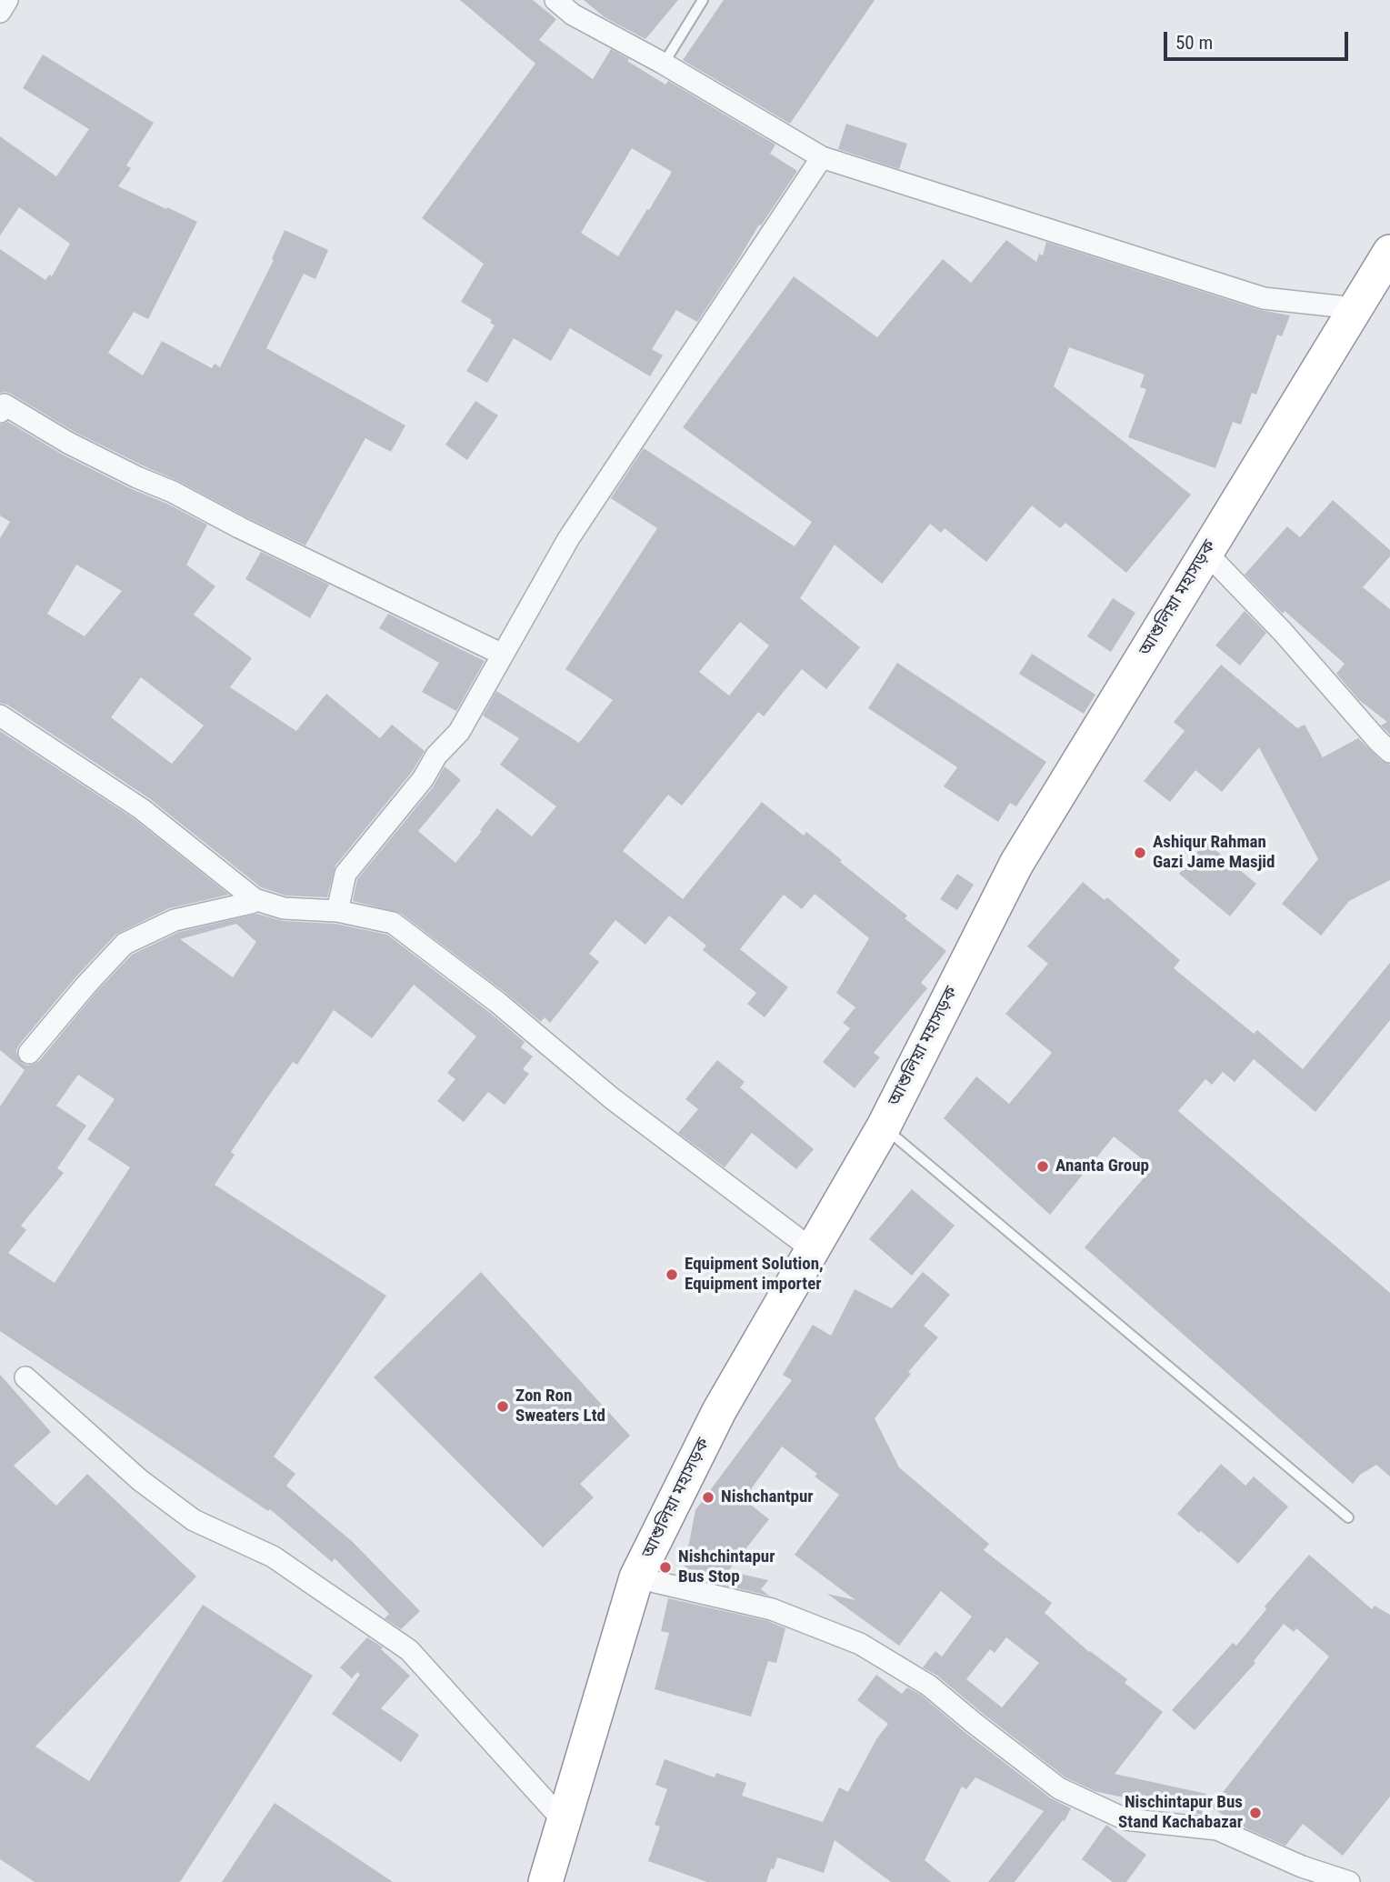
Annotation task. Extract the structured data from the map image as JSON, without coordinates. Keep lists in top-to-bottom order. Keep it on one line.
{"streets":{"highway":["আশুলিয়া মহাসড়ক"]},"places":["Ashiqur Rahman Gazi Jame Masjid","Ananta Group","Equipment Solution, Equipment importer","Zon Ron Sweaters Ltd","Nishchantpur","Nishchintapur Bus Stop","Nischintapur Bus Stand Kachabazar"],"scale_bar":"50 m"}
